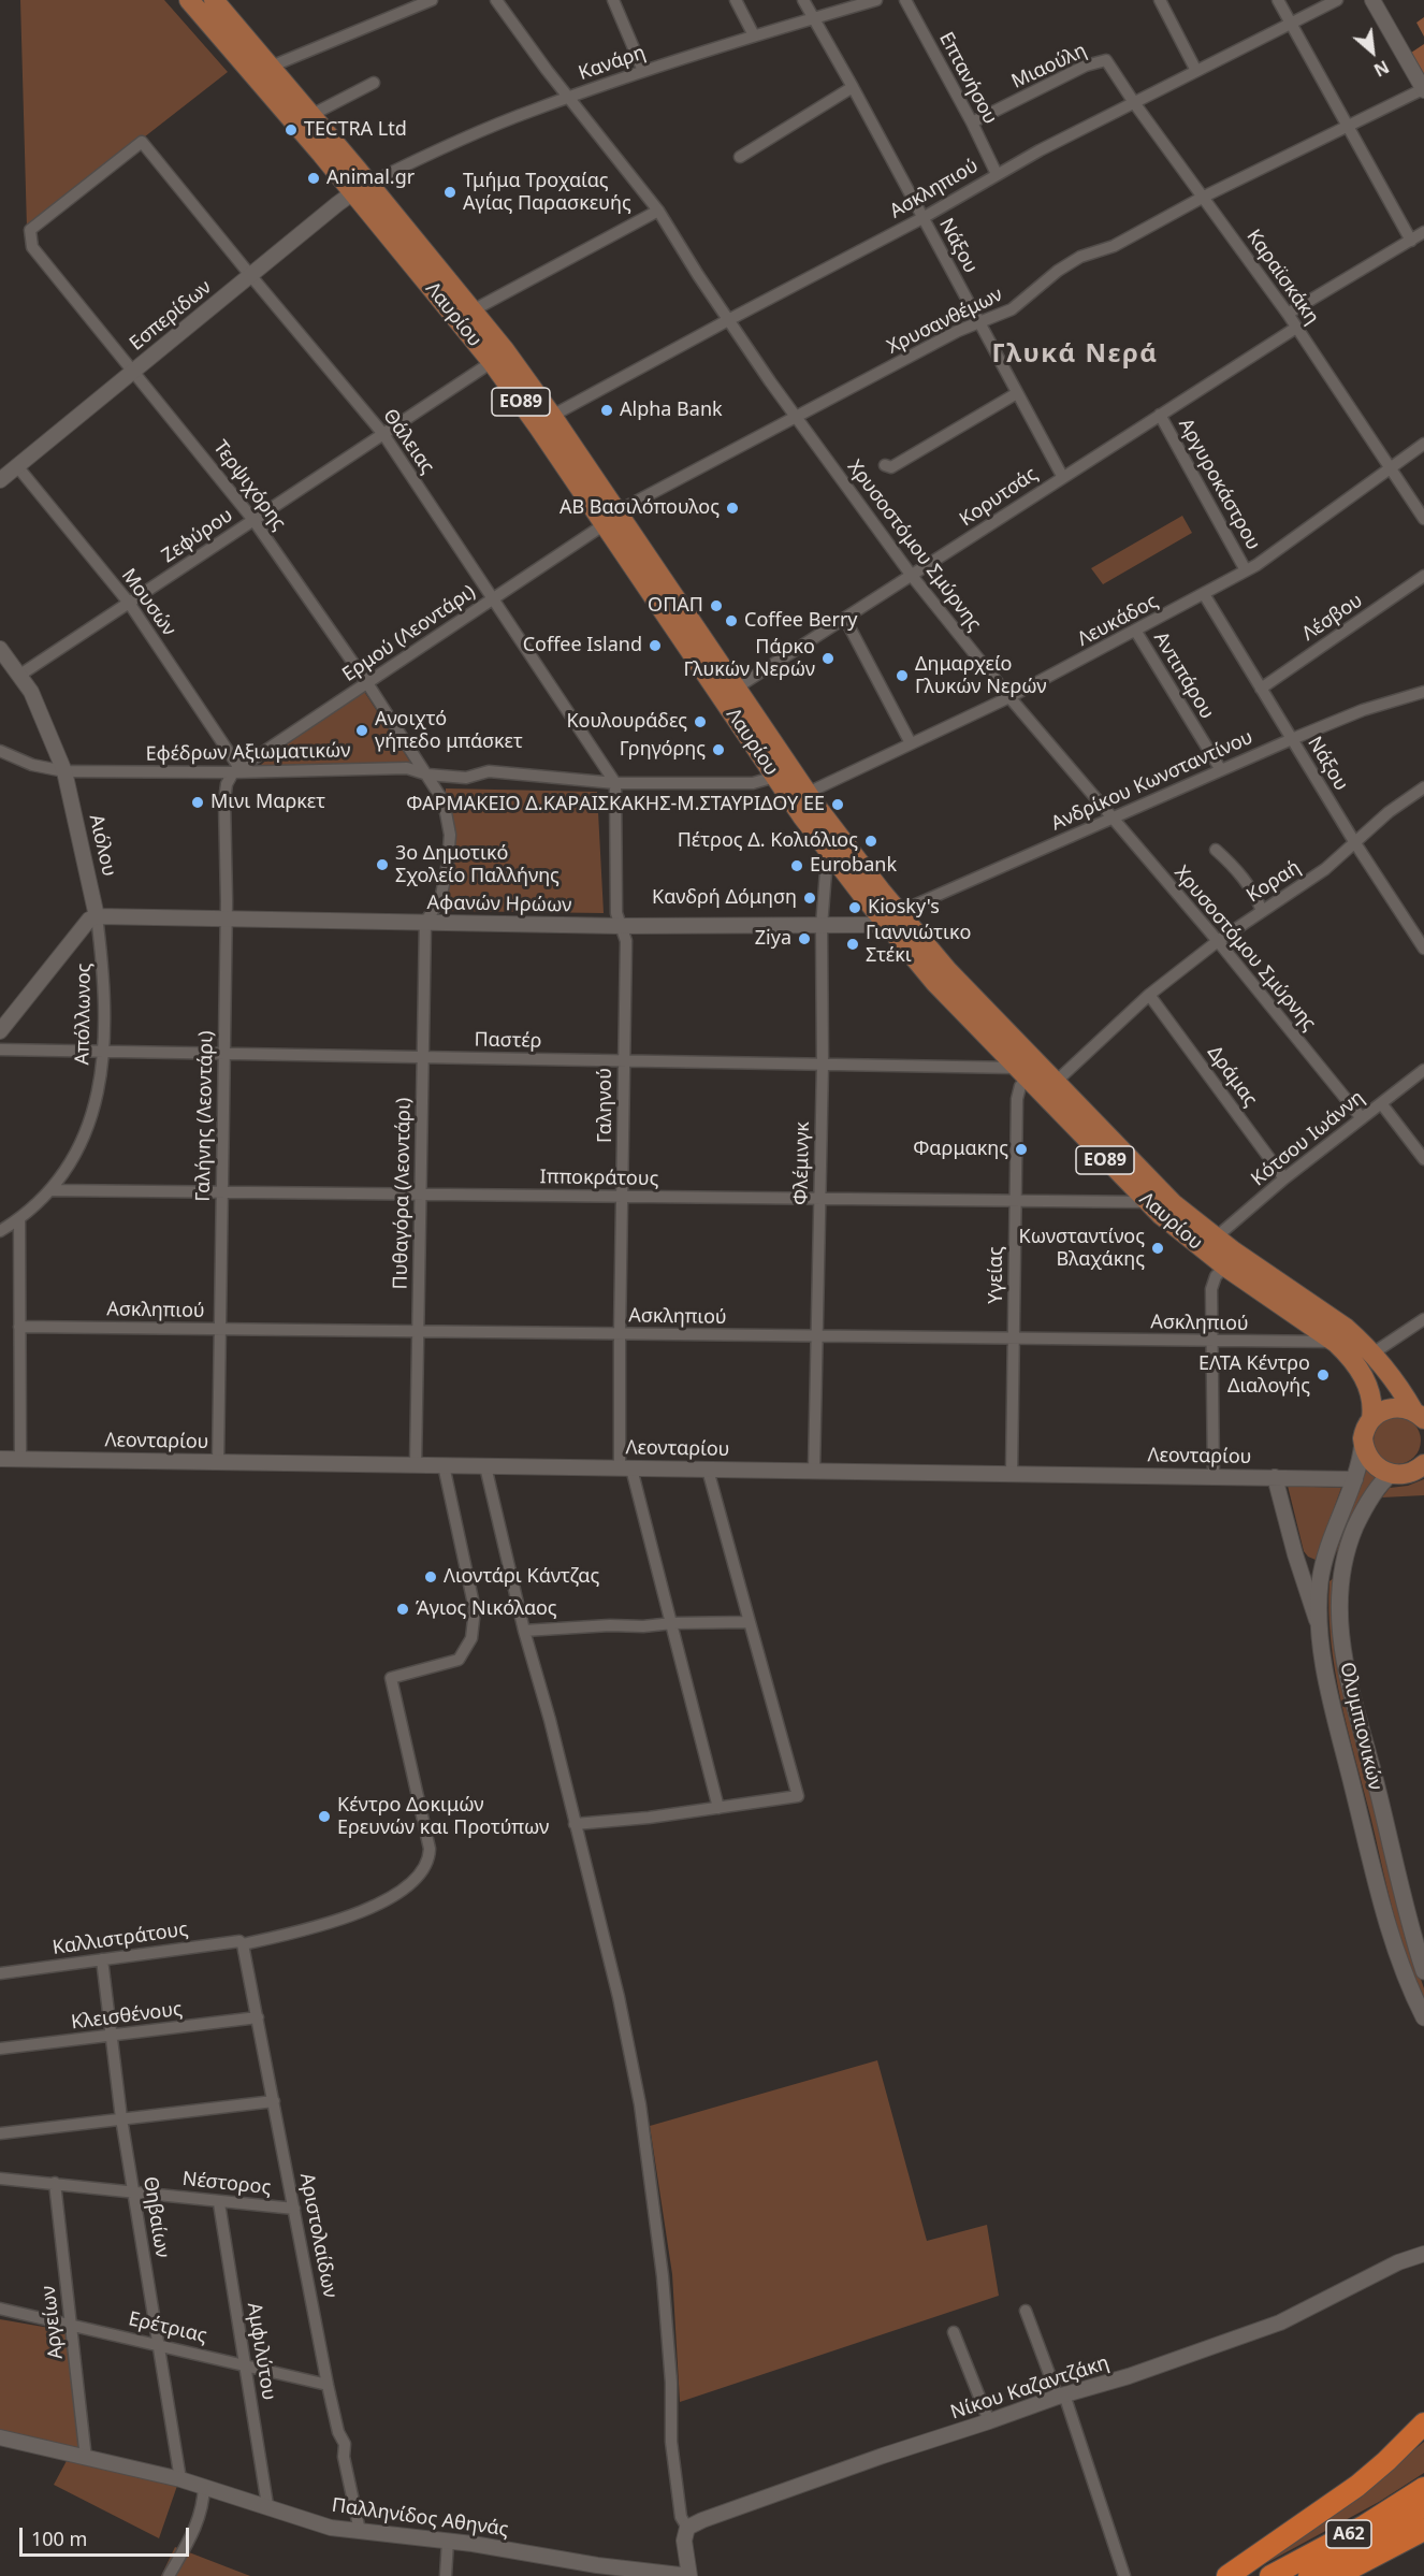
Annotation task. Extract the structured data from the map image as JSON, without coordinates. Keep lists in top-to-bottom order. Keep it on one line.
{"streets":{"highway":["Α62"],"main road":["Λαυρίου","ΕΟ89","Ολυμπιονικών"],"street":["Κανάρη","Μιαούλη","Επτανήσου","Ασκληπιού","Νάξου","Καραϊσκάκη","Εσπερίδων","Χρυσανθέμων","Θάλειας","Αργυροκάστρου","Τερψιχόρης","Κορυτσάς","Ζεφύρου","Χρυσοστόμου Σμύρνης","Μουσών","Λέσβου","Λευκάδος","Ερμού (Λεοντάρι)","Αντιπάρου","Εφέδρων Αξιωματικών","Ανδρίκου Κωνσταντίνου","Αιόλου","Κοραή","Αφανών Ηρώων","Απόλλωνος","Παστέρ","Δράμας","Γαληνού","Γαλήνης (Λεοντάρι)","Κότσου Ιωάννη","Φλέμινγκ","Ιπποκράτους","Πυθαγόρα (Λεοντάρι)","Υγείας","Λεονταρίου","Καλλιστράτους","Κλεισθένους","Νέστορος","Θηβαίων","Αριστολαίδων","Αργείων","Ερέτριας","Αμφιλύτου","Νίκου Καζαντζάκη","Παλληνίδος Αθηνάς"]},"crossings":[["Κανάρη","Νάξου"],["Κανάρη","Λαυρίου"],["Κανάρη","Εσπερίδων"],["Κανάρη","Χρυσοστόμου Σμύρνης"],["Μιαούλη","Επτανήσου"],["Μιαούλη","Καραϊσκάκη"],["Επτανήσου","Ασκληπιού"],["Ασκληπιού","Νάξου"],["Ασκληπιού","Καραϊσκάκη"],["Ασκληπιού","Λαυρίου"],["Ασκληπιού","Χρυσοστόμου Σμύρνης"],["Ασκληπιού","Γαληνού"],["Ασκληπιού","Γαλήνης (Λεοντάρι)"],["Ασκληπιού","Φλέμινγκ"],["Ασκληπιού","Πυθαγόρα (Λεοντάρι)"],["Ασκληπιού","Υγείας"],["Νάξου","Χρυσανθέμων"],["Νάξου","Κορυτσάς"],["Νάξου","Λέσβου"],["Νάξου","Λευκάδος"],["Νάξου","Ανδρίκου Κωνσταντίνου"],["Νάξου","Κοραή"],["Καραϊσκάκη","Χρυσανθέμων"],["Καραϊσκάκη","Κορυτσάς"],["Καραϊσκάκη","Λευκάδος"],["Λαυρίου","Εσπερίδων"],["Λαυρίου","Χρυσανθέμων"],["Λαυρίου","Κορυτσάς"],["Λαυρίου","Ζεφύρου"],["Λαυρίου","Λευκάδος"],["Λαυρίου","Ερμού (Λεοντάρι)"],["Λαυρίου","Εφέδρων Αξιωματικών"],["Λαυρίου","Ανδρίκου Κωνσταντίνου"],["Λαυρίου","Κοραή"],["Λαυρίου","Αφανών Ηρώων"],["Λαυρίου","Παστέρ"],["Λαυρίου","Κότσου Ιωάννη"],["Λαυρίου","Φλέμινγκ"],["Λαυρίου","Ιπποκράτους"],["Λαυρίου","Υγείας"],["Λαυρίου","Ολυμπιονικών"],["Εσπερίδων","Θάλειας"],["Εσπερίδων","Τερψιχόρης"],["Εσπερίδων","Μουσών"],["Χρυσανθέμων","Χρυσοστόμου Σμύρνης"],["Χρυσανθέμων","Ερμού (Λεοντάρι)"],["Θάλειας","Τερψιχόρης"],["Θάλειας","Ζεφύρου"],["Θάλειας","Ερμού (Λεοντάρι)"],["Θάλειας","Εφέδρων Αξιωματικών"],["Θάλειας","Γαληνού"],["Αργυροκάστρου","Κορυτσάς"],["Αργυροκάστρου","Λευκάδος"],["Τερψιχόρης","Ζεφύρου"],["Τερψιχόρης","Ερμού (Λεοντάρι)"],["Τερψιχόρης","Εφέδρων Αξιωματικών"],["Τερψιχόρης","Αφανών Ηρώων"],["Τερψιχόρης","Πυθαγόρα (Λεοντάρι)"],["Κορυτσάς","Χρυσοστόμου Σμύρνης"],["Ζεφύρου","Μουσών"],["Ζεφύρου","Αιόλου"],["Χρυσοστόμου Σμύρνης","Λευκάδος"],["Χρυσοστόμου Σμύρνης","Ανδρίκου Κωνσταντίνου"],["Χρυσοστόμου Σμύρνης","Κοραή"],["Χρυσοστόμου Σμύρνης","Κότσου Ιωάννη"],["Μουσών","Ερμού (Λεοντάρι)"],["Μουσών","Εφέδρων Αξιωματικών"],["Μουσών","Γαλήνης (Λεοντάρι)"],["Λευκάδος","Αντιπάρου"],["Ερμού (Λεοντάρι)","Εφέδρων Αξιωματικών"],["Ερμού (Λεοντάρι)","Γαλήνης (Λεοντάρι)"],["Αντιπάρου","Ανδρίκου Κωνσταντίνου"],["Εφέδρων Αξιωματικών","Αιόλου"],["Εφέδρων Αξιωματικών","Γαληνού"],["Εφέδρων Αξιωματικών","Γαλήνης (Λεοντάρι)"],["Ανδρίκου Κωνσταντίνου","Αφανών Ηρώων"],["Αιόλου","Αφανών Ηρώων"],["Αιόλου","Απόλλωνος"],["Κοραή","Δράμας"],["Αφανών Ηρώων","Απόλλωνος"],["Αφανών Ηρώων","Γαληνού"],["Αφανών Ηρώων","Γαλήνης (Λεοντάρι)"],["Αφανών Ηρώων","Φλέμινγκ"],["Αφανών Ηρώων","Πυθαγόρα (Λεοντάρι)"],["Απόλλωνος","Παστέρ"],["Απόλλωνος","Ιπποκράτους"],["Παστέρ","Γαληνού"],["Παστέρ","Γαλήνης (Λεοντάρι)"],["Παστέρ","Φλέμινγκ"],["Παστέρ","Πυθαγόρα (Λεοντάρι)"],["Παστέρ","Υγείας"],["Δράμας","Κότσου Ιωάννη"],["Γαληνού","Ιπποκράτους"],["Γαληνού","Λεονταρίου"],["Γαλήνης (Λεοντάρι)","Ιπποκράτους"],["Γαλήνης (Λεοντάρι)","Λεονταρίου"],["Φλέμινγκ","Ιπποκράτους"],["Φλέμινγκ","Λεονταρίου"],["Ιπποκράτους","Πυθαγόρα (Λεοντάρι)"],["Ιπποκράτους","Υγείας"],["Πυθαγόρα (Λεοντάρι)","Λεονταρίου"],["Υγείας","Λεονταρίου"],["Λεονταρίου","Ολυμπιονικών"],["Λεονταρίου","Καλλιστράτους"],["Καλλιστράτους","Θηβαίων"],["Καλλιστράτους","Αριστολαίδων"],["Κλεισθένους","Θηβαίων"],["Κλεισθένους","Αριστολαίδων"],["Νέστορος","Θηβαίων"],["Νέστορος","Αριστολαίδων"],["Νέστορος","Αργείων"],["Νέστορος","Αμφιλύτου"],["Θηβαίων","Ερέτριας"],["Θηβαίων","Παλληνίδος Αθηνάς"],["Αριστολαίδων","Ερέτριας"],["Αριστολαίδων","Παλληνίδος Αθηνάς"],["Αργείων","Ερέτριας"],["Αργείων","Παλληνίδος Αθηνάς"],["Ερέτριας","Αμφιλύτου"],["Αμφιλύτου","Παλληνίδος Αθηνάς"]],"districts":["Γλυκά Νερά"],"places":["TECTRA Ltd","Animal.gr","Τμήμα Τροχαίας Αγίας Παρασκευής","Alpha Bank","ΑΒ Βασιλόπουλος","ΟΠΑΠ","Coffee Berry","Coffee Island","Πάρκο Γλυκών Νερών","Δημαρχείο Γλυκών Νερών","Κουλουράδες","Ανοιχτό γήπεδο μπάσκετ","Γρηγόρης","Μινι Μαρκετ","ΦΑΡΜΑΚΕΙΟ Δ.ΚΑΡΑΙΣΚΑΚΗΣ-Μ.ΣΤΑΥΡΙΔΟΥ ΕΕ","Πέτρος Δ. Κολιόλιος","3ο Δημοτικό Σχολείο Παλλήνης","Eurobank","Κανδρή Δόμηση","Kiosky's","Ziya","Γιαννιώτικο Στέκι","Φαρμακης","Κωνσταντίνος Βλαχάκης","ΕΛΤΑ Κέντρο Διαλογής","Λιοντάρι Κάντζας","Άγιος Νικόλαος","Κέντρο Δοκιμών Ερευνών και Προτύπων"],"scale_bar":"100 m","north":"bottom right"}
